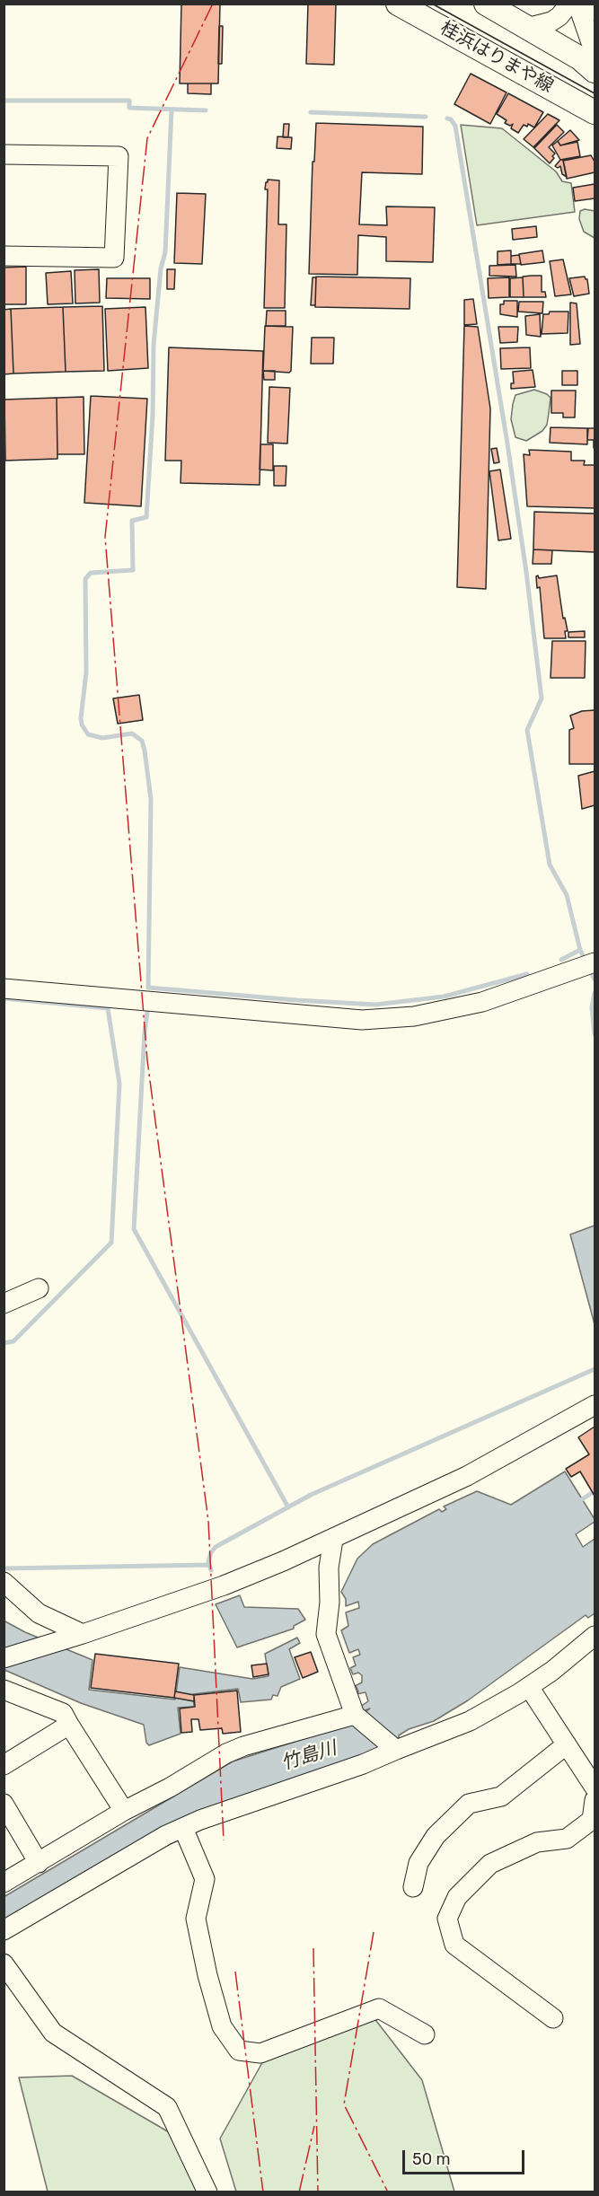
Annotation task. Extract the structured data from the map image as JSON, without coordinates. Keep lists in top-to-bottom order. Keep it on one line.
{"streets":{"main road":["桂浜はりまや線"]},"water":["竹島川"],"scale_bar":"50 m"}
